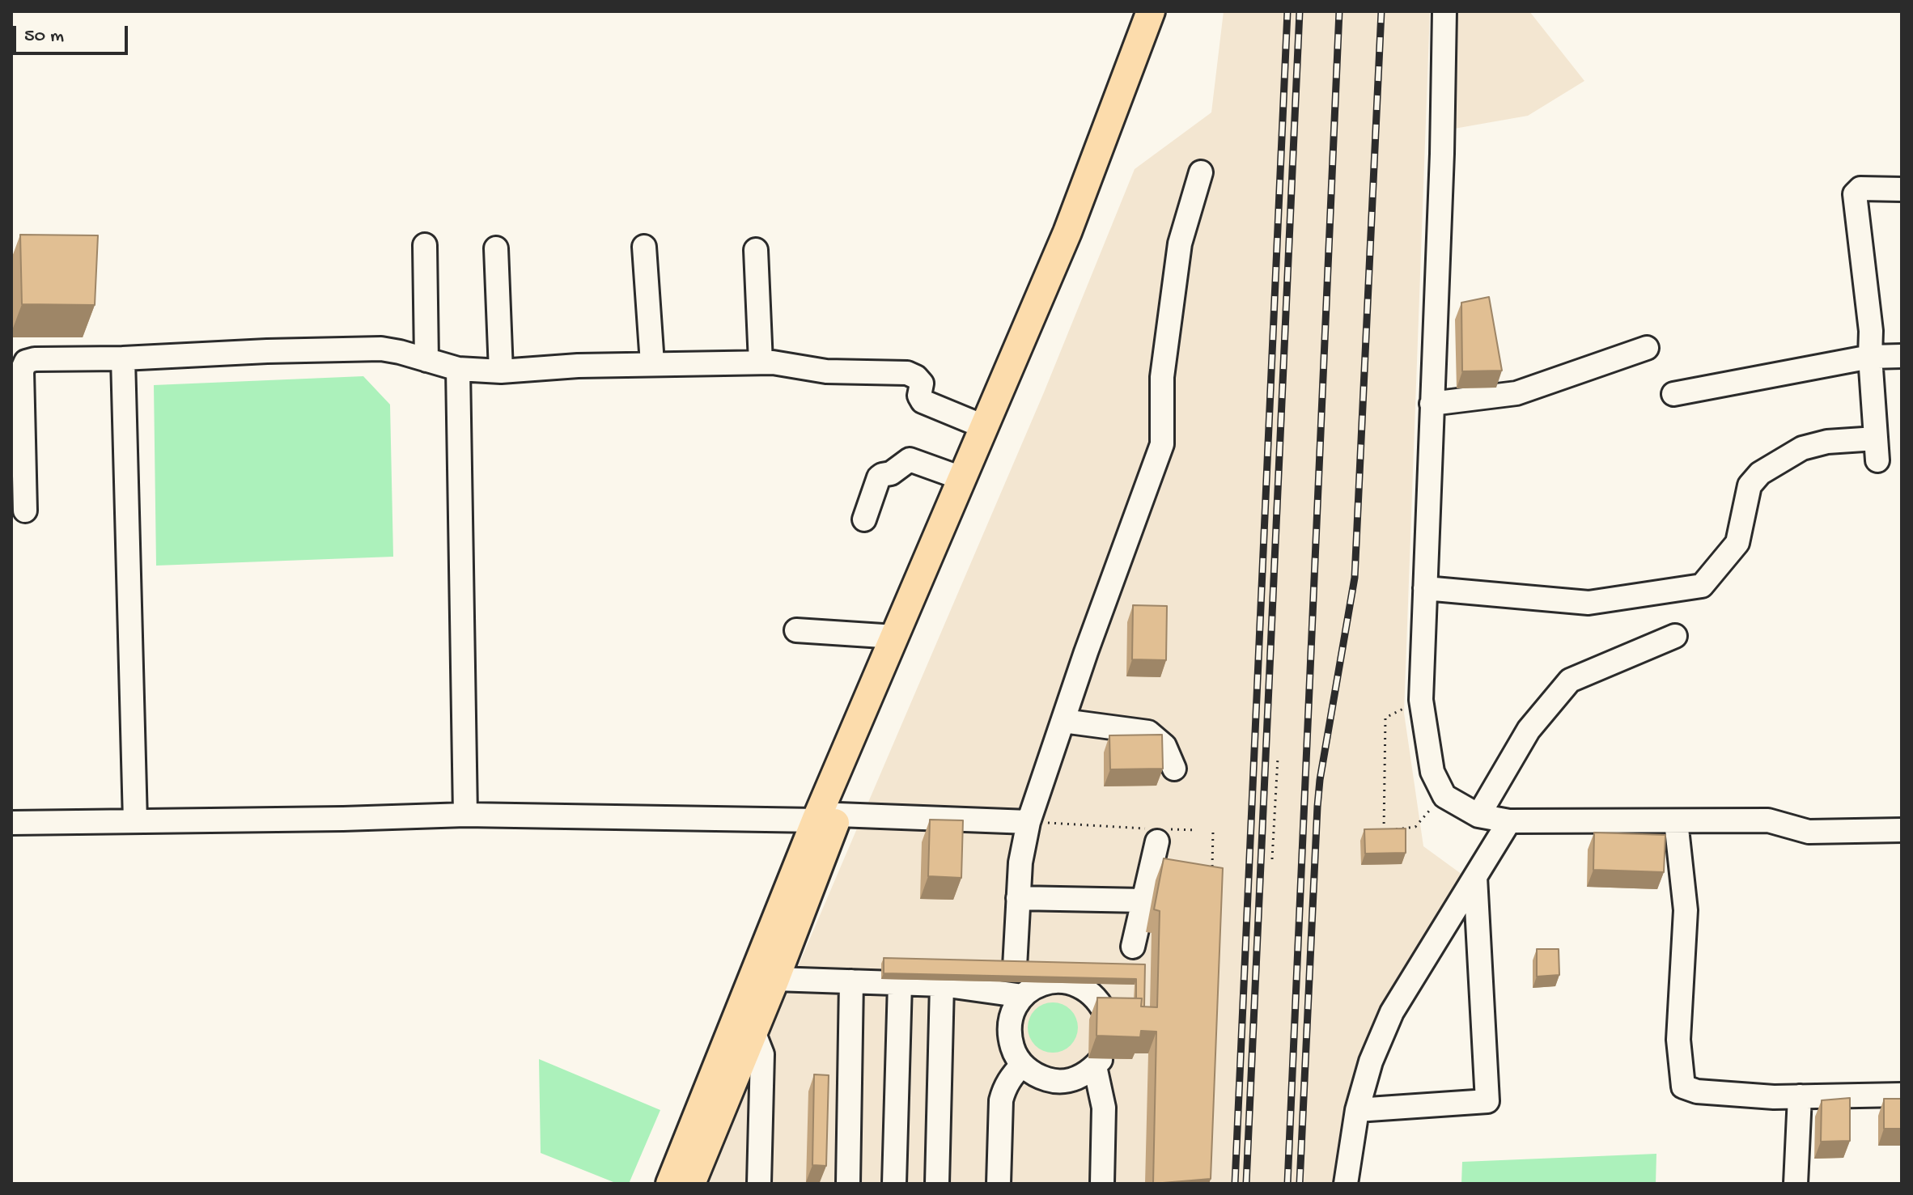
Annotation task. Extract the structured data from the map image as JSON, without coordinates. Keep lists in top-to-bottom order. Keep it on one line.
{"scale_bar":"50 m"}
